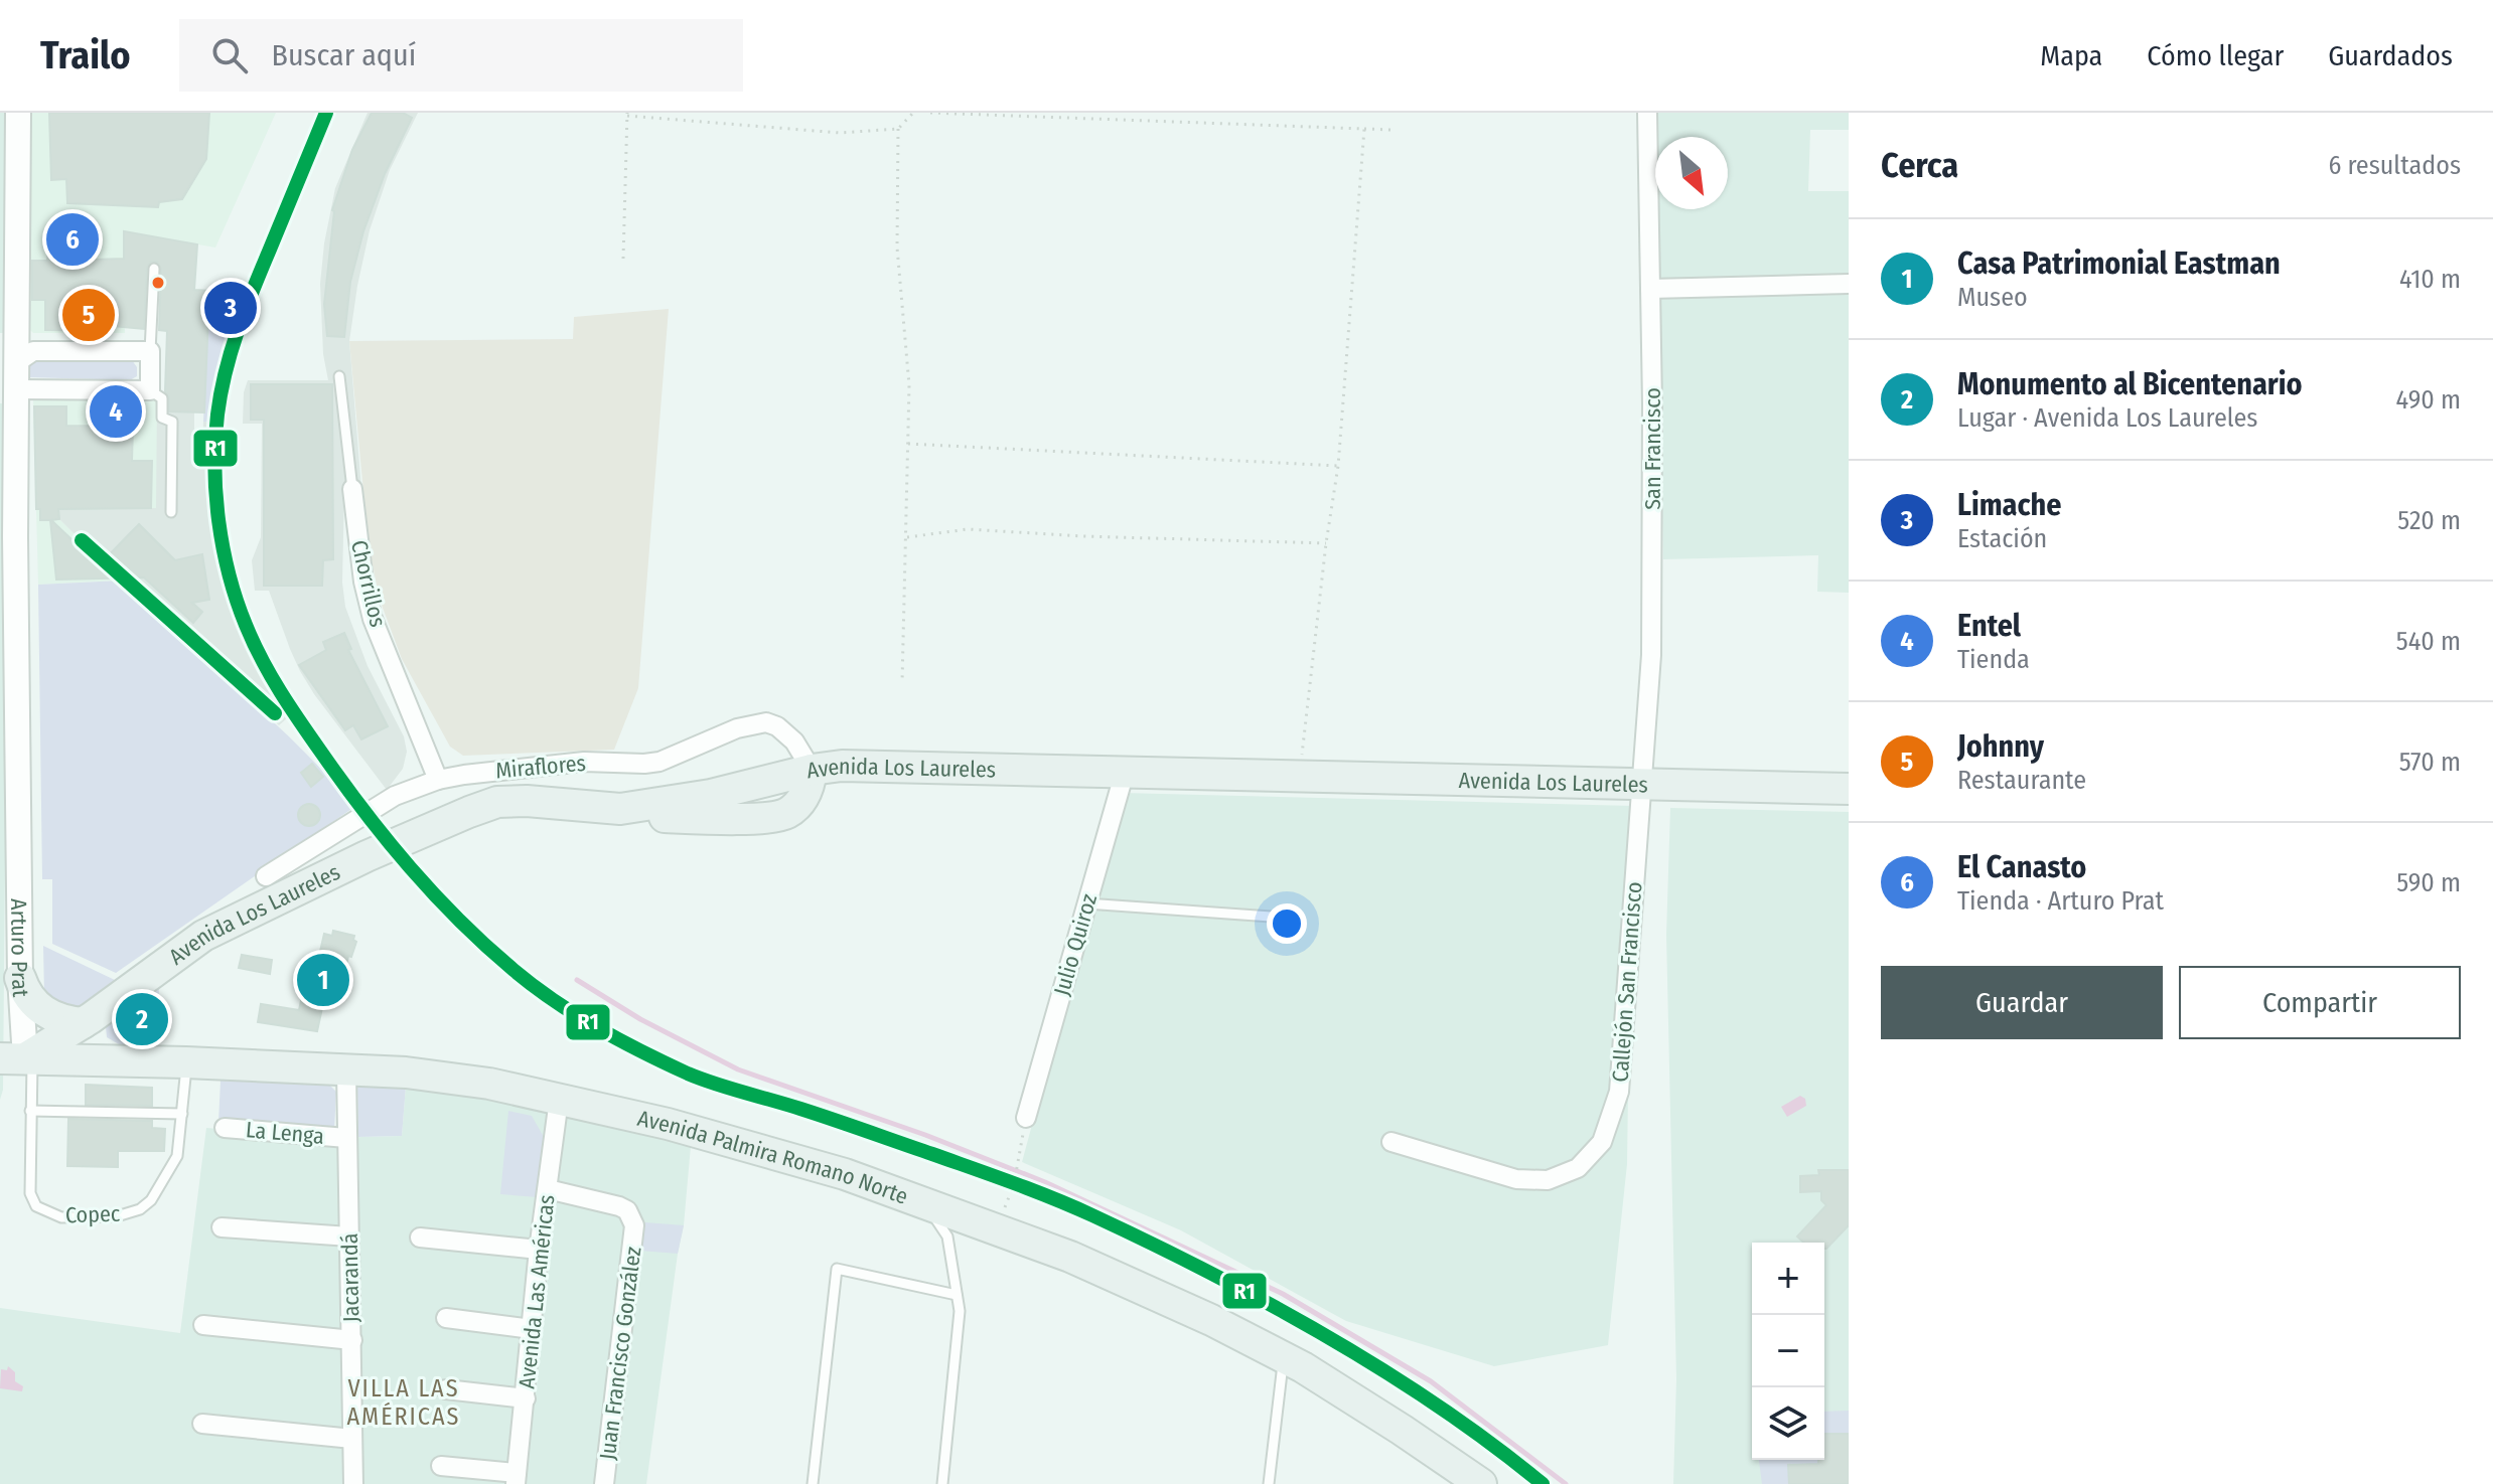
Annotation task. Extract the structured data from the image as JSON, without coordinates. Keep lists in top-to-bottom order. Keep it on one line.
{"streets":{"main road":["Avenida Los Laureles","Avenida Palmira Romano Norte"],"street":["San Francisco","Chorrillos","Miraflores","Julio Quiroz","Arturo Prat","Callejón San Francisco","La Lenga","Jacarandá","Avenida Las Américas","Juan Francisco González"],"lane":["Copec"]},"crossings":[["San Francisco","Avenida Los Laureles"],["San Francisco","Callejón San Francisco"],["Chorrillos","Miraflores"],["Miraflores","Avenida Los Laureles"],["Avenida Los Laureles","Julio Quiroz"],["Avenida Los Laureles","Arturo Prat"],["Avenida Los Laureles","Callejón San Francisco"],["Avenida Los Laureles","Avenida Palmira Romano Norte"],["Avenida Los Laureles","Copec"],["Arturo Prat","Avenida Palmira Romano Norte"],["Arturo Prat","Copec"],["La Lenga","Jacarandá"],["Avenida Palmira Romano Norte","Copec"],["Avenida Palmira Romano Norte","Jacarandá"],["Avenida Palmira Romano Norte","Avenida Las Américas"],["Avenida Las Américas","Juan Francisco González"]],"districts":["VILLA LAS AMÉRICAS"],"lines":["transit line R1"],"north":"bottom right","page":{"header":"Trailo","search":"Buscar aquí","nav":["Mapa","Cómo llegar","Guardados"],"heading":["Cerca","6 resultados"],"pins":["6","3","5","4","1","2"],"list":[{"mark":"1","name":"Casa Patrimonial Eastman","note":"Museo","value":"410 m"},{"mark":"2","name":"Monumento al Bicentenario","note":"Lugar · Avenida Los Laureles","value":"490 m"},{"mark":"3","name":"Limache","note":"Estación","value":"520 m"},{"mark":"4","name":"Entel","note":"Tienda","value":"540 m"},{"mark":"5","name":"Johnny","note":"Restaurante","value":"570 m"},{"mark":"6","name":"El Canasto","note":"Tienda · Arturo Prat","value":"590 m"}],"buttons":["Guardar","Compartir"],"map_buttons":["+","−"]}}
